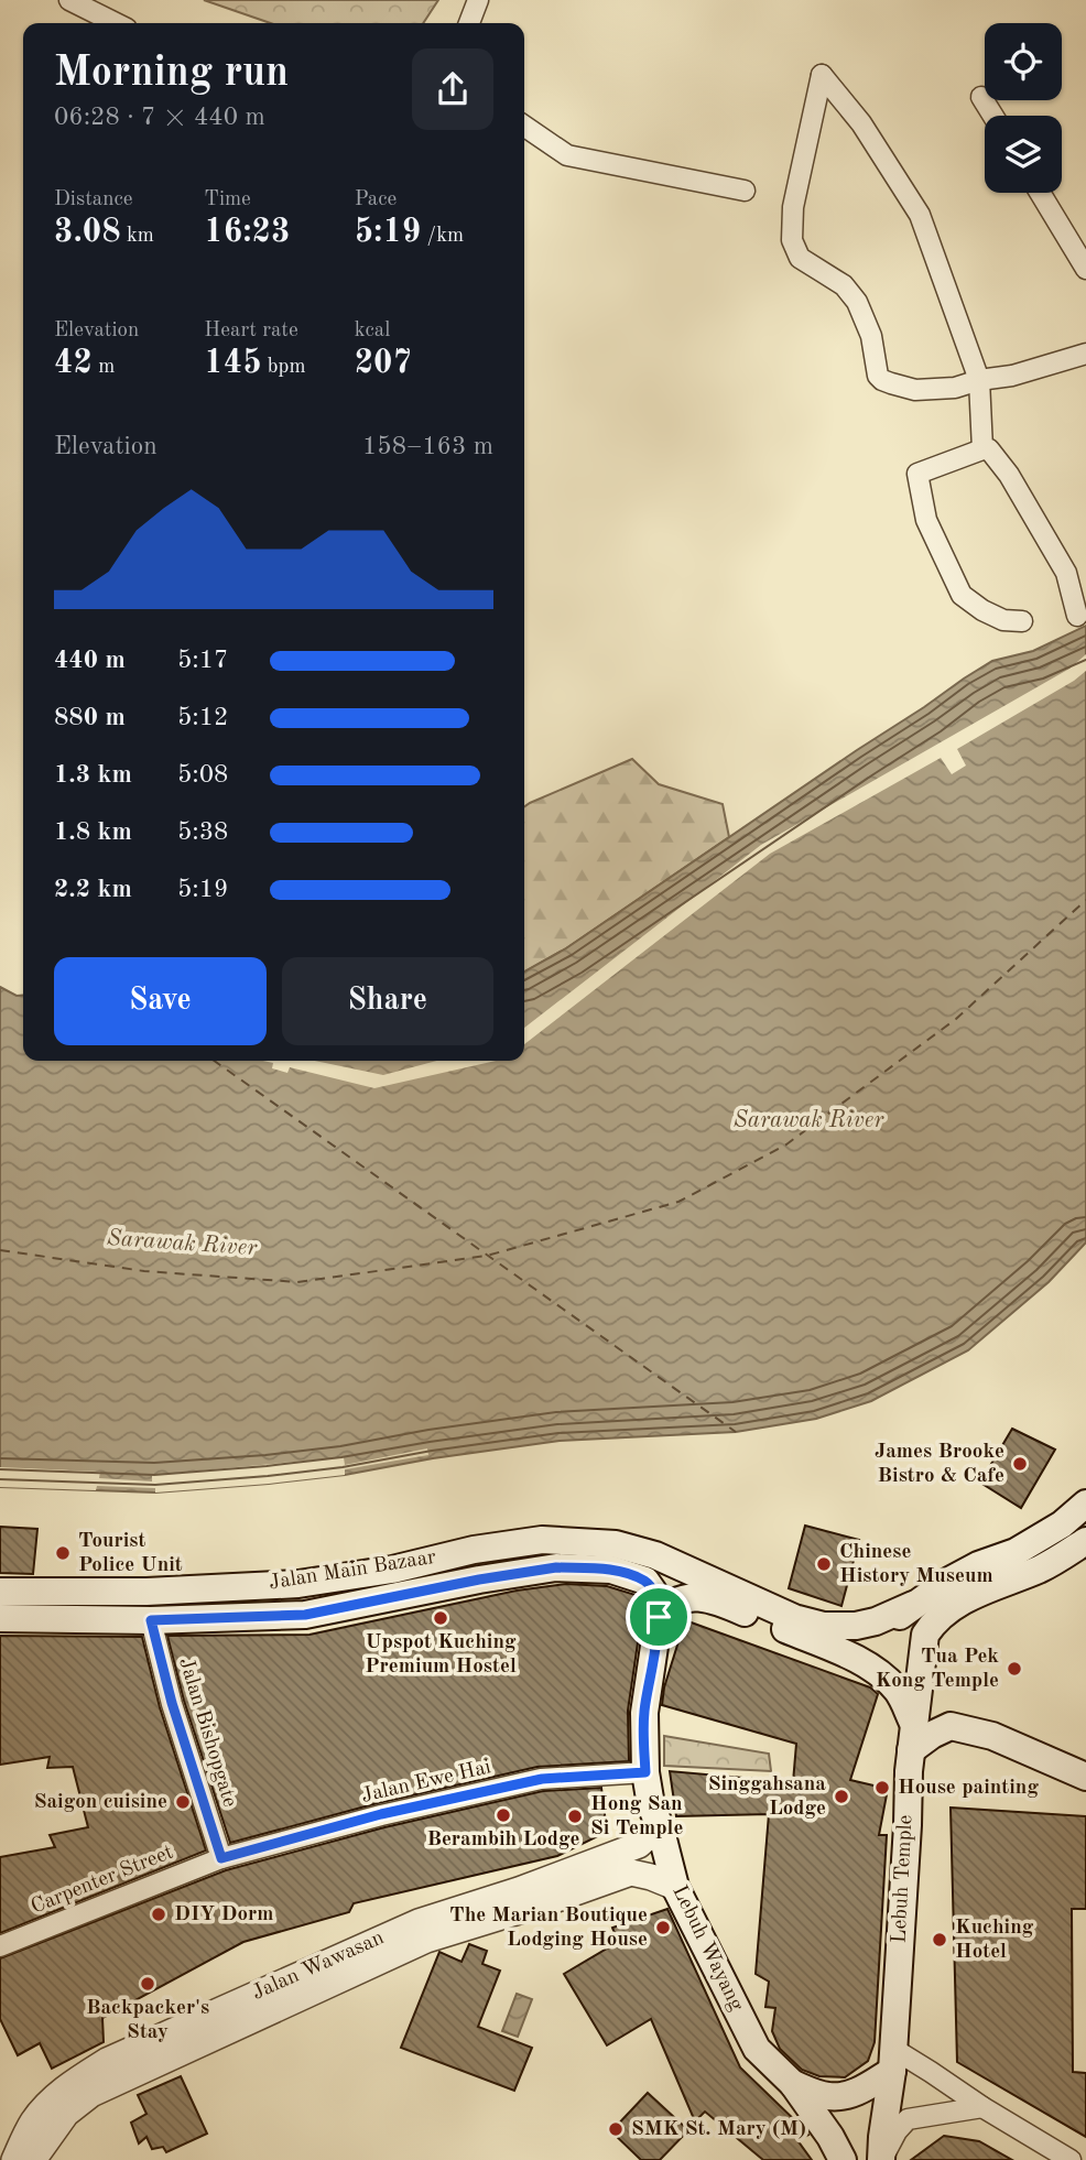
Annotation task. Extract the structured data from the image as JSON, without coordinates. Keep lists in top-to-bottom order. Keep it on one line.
{"streets":{"main road":["Jalan Main Bazaar","Lebuh Temple","Lebuh Wayang"],"street":["Jalan Bishopgate","Jalan Ewe Hai","Carpenter Street","Jalan Wawasan"]},"crossings":[["Jalan Main Bazaar","Jalan Bishopgate"],["Jalan Main Bazaar","Lebuh Wayang"],["Jalan Bishopgate","Jalan Ewe Hai"],["Jalan Bishopgate","Carpenter Street"],["Jalan Ewe Hai","Carpenter Street"],["Jalan Ewe Hai","Lebuh Wayang"],["Lebuh Wayang","Jalan Wawasan"]],"water":["Sarawak River"],"places":["James Brooke Bistro & Cafe","Tourist Police Unit","Chinese History Museum","Upspot Kuching Premium Hostel","Tua Pek Kong Temple","House painting","Singgahsana Lodge","Saigon cuisine","Berambih Lodge","Hong San Si Temple","DIY Dorm","The Marian Boutique Lodging House","Kuching Hotel","Backpacker's Stay","SMK St. Mary (M)"],"page":{"heading":["Morning run","06:28 · 7 × 440 m"],"stats":[["Distance","3.08 km"],["Time","16:23"],["Pace","5:19 /km"],["Elevation","42 m"],["Heart rate","145 bpm"],["kcal","207"]],"chart":["Elevation","158–163 m"],"list":[{"name":"440 m","note":"5:17"},{"name":"880 m","note":"5:12"},{"name":"1.3 km","note":"5:08"},{"name":"1.8 km","note":"5:38"},{"name":"2.2 km","note":"5:19"}],"buttons":["Save","Share"]}}
